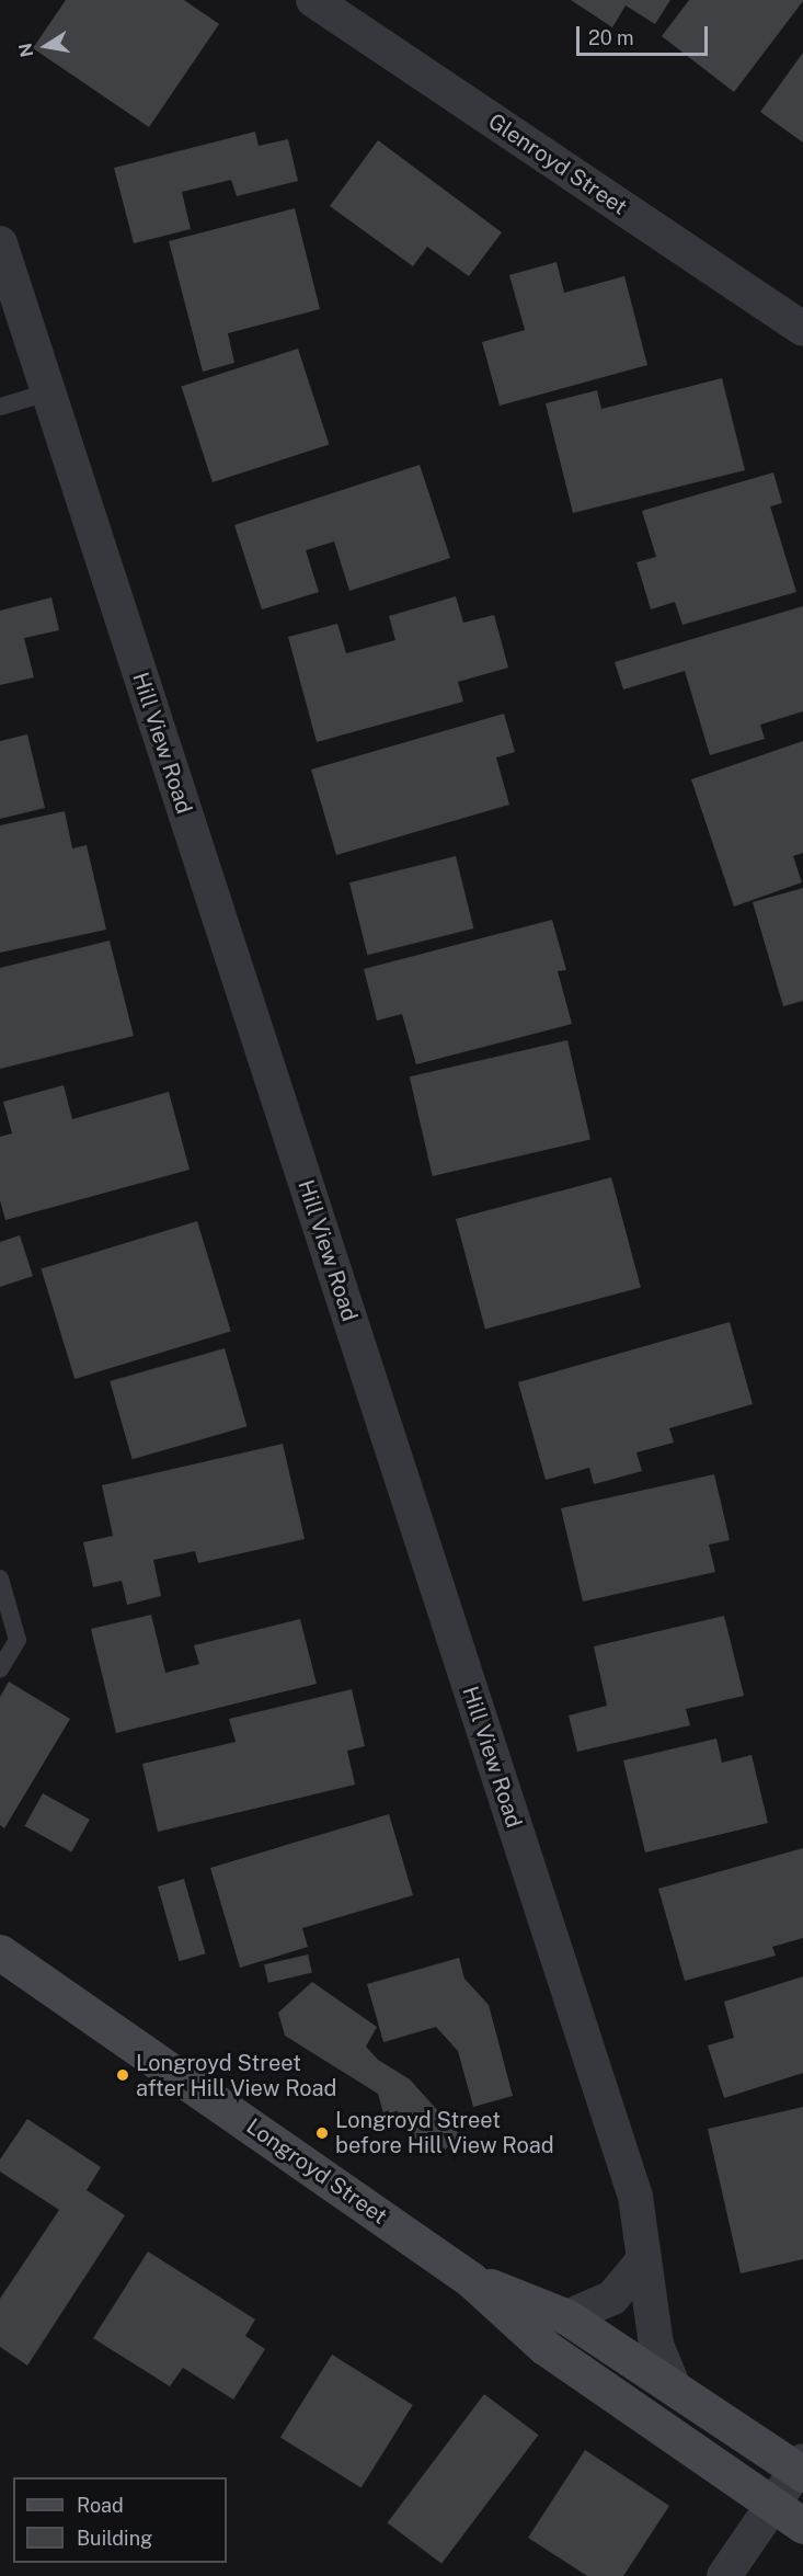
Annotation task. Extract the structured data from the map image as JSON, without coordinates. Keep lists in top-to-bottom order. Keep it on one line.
{"streets":{"main road":["Longroyd Street"],"street":["Glenroyd Street","Hill View Road"]},"crossings":[["Hill View Road","Longroyd Street"]],"places":["Longroyd Street after Hill View Road","Longroyd Street before Hill View Road"],"legend":["Road","Building"],"scale_bar":"20 m","north":"left"}
